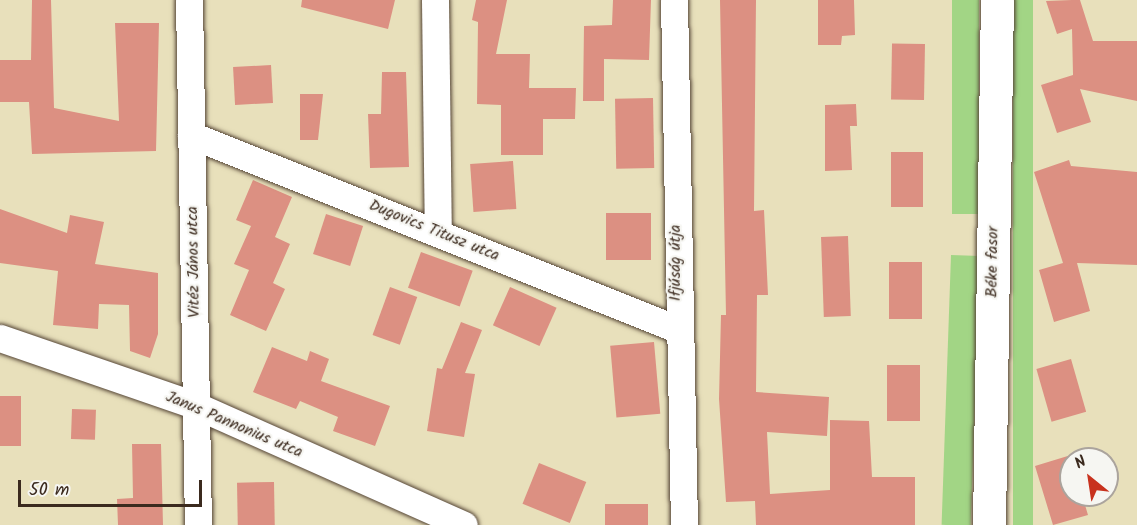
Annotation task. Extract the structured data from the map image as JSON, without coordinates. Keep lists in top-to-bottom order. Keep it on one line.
{"streets":{"street":["Dugovics Titusz utca","Vitéz János utca","Béke fasor","Ifjúság útja","Janus Pannonius utca"]},"crossings":[["Dugovics Titusz utca","Vitéz János utca"],["Dugovics Titusz utca","Ifjúság útja"],["Vitéz János utca","Janus Pannonius utca"]],"scale_bar":"50 m","north":"top left"}
